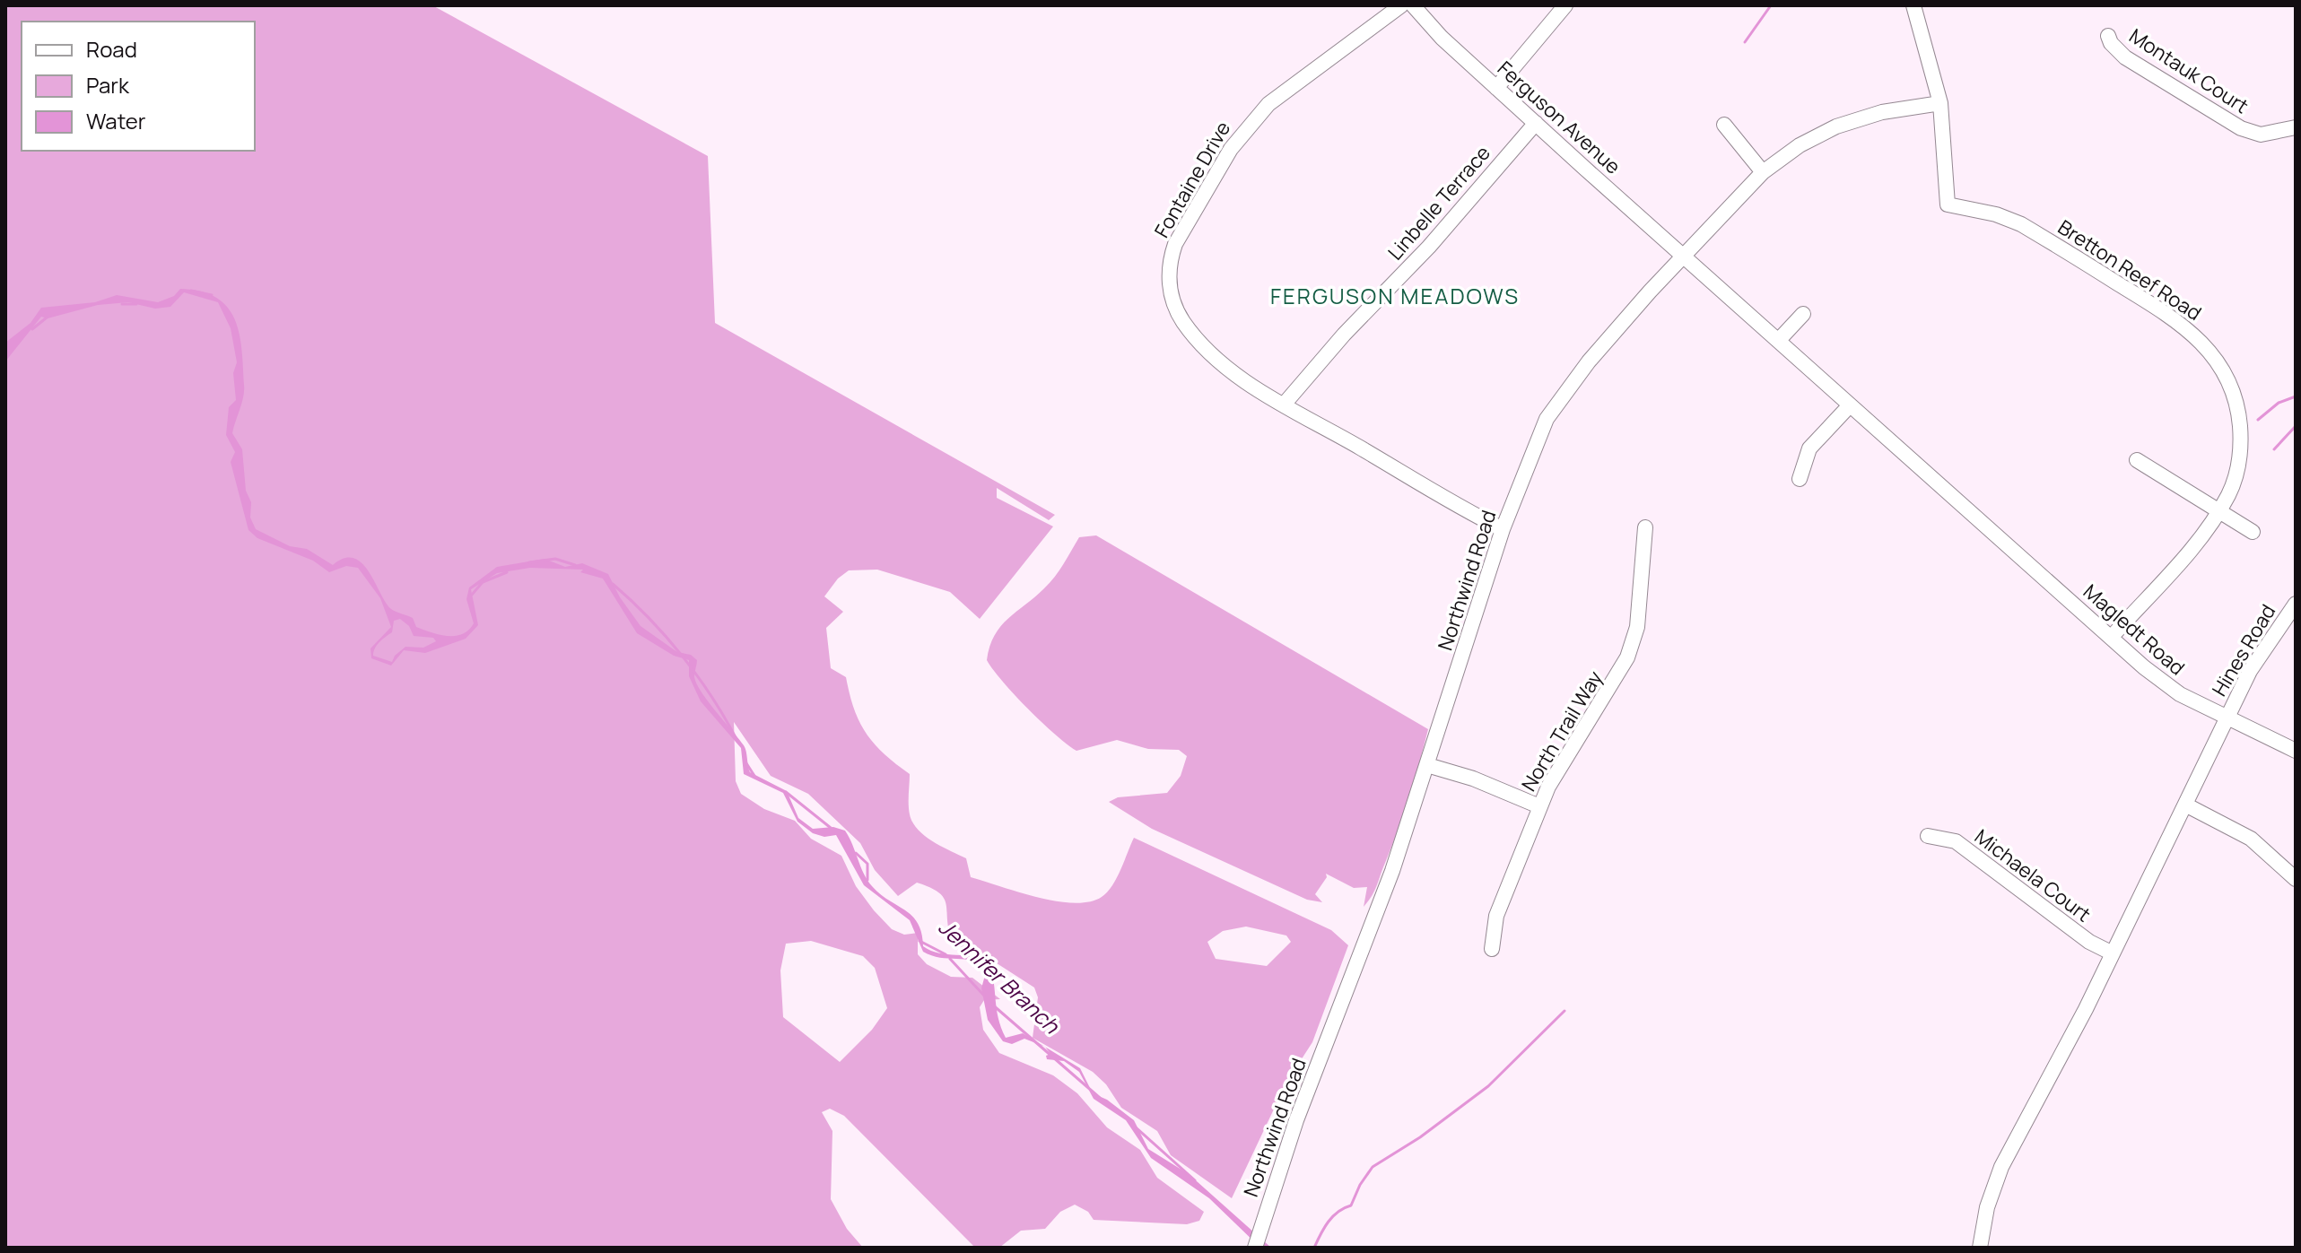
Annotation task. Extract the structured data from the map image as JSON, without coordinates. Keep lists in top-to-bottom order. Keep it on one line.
{"streets":{"street":["Montauk Court","Ferguson Avenue","Fontaine Drive","Linbelle Terrace","Bretton Reef Road","Northwind Road","Magledt Road","Hines Road","North Trail Way","Michaela Court"]},"crossings":[["Ferguson Avenue","Linbelle Terrace"],["Ferguson Avenue","Northwind Road"],["Ferguson Avenue","Magledt Road"],["Fontaine Drive","Linbelle Terrace"],["Fontaine Drive","Northwind Road"],["Bretton Reef Road","Northwind Road"],["Bretton Reef Road","Magledt Road"],["Northwind Road","Magledt Road"],["Magledt Road","Hines Road"]],"districts":["FERGUSON MEADOWS"],"water":["Jennifer Branch"],"legend":["Road","Park","Water"]}
